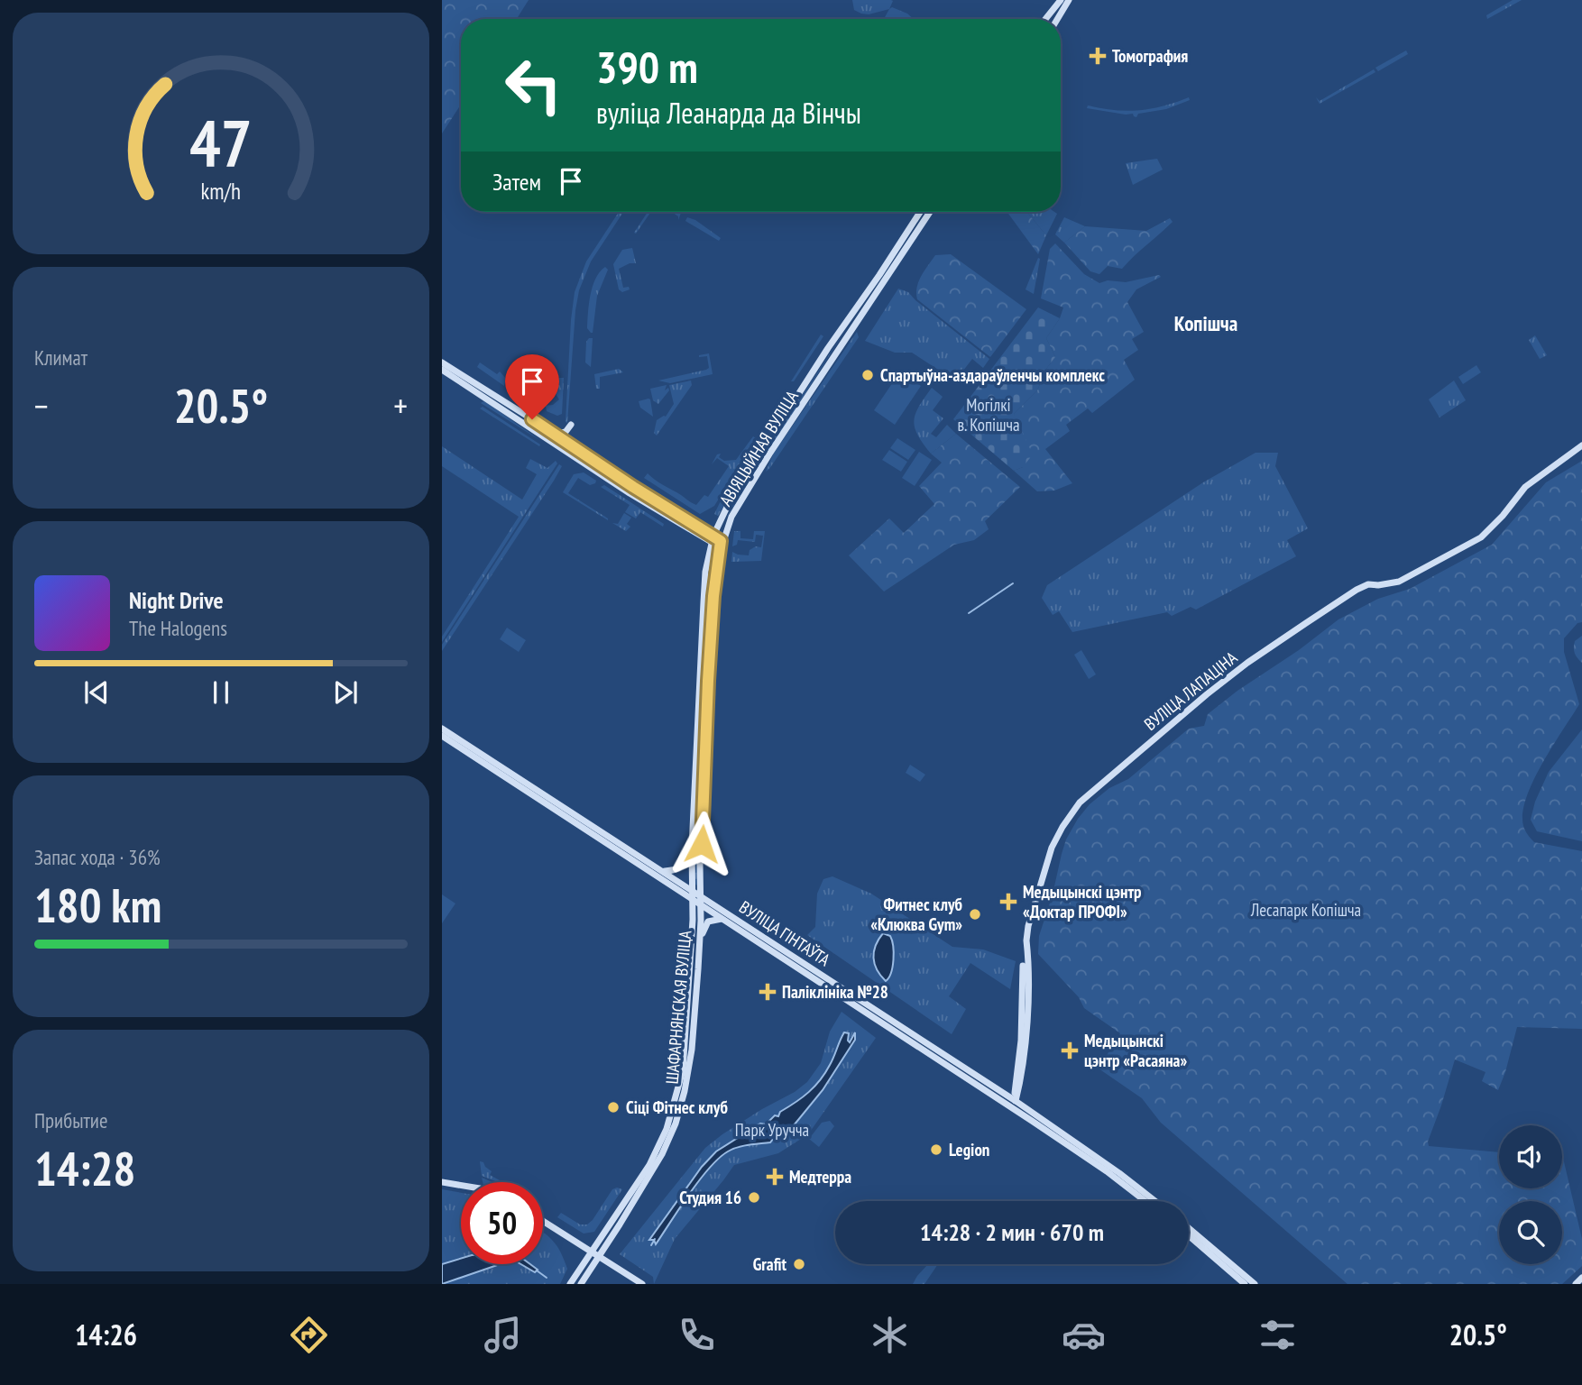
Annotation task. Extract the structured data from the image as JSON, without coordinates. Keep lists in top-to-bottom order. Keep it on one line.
{"streets":{"main road":["АВІЯЦЫЙНАЯ ВУЛІЦА","ВУЛІЦА ЛАПАЦІНА","ВУЛІЦА ГІНТАЎТА","ШАФАРНЯНСКАЯ ВУЛІЦА"]},"crossings":[["АВІЯЦЫЙНАЯ ВУЛІЦА","ВУЛІЦА ГІНТАЎТА"],["АВІЯЦЫЙНАЯ ВУЛІЦА","ШАФАРНЯНСКАЯ ВУЛІЦА"],["ВУЛІЦА ЛАПАЦІНА","ВУЛІЦА ГІНТАЎТА"],["ВУЛІЦА ГІНТАЎТА","ШАФАРНЯНСКАЯ ВУЛІЦА"]],"districts":["Копішча"],"parks":["Могілкі в. Копішча","Лесапарк Копішча","Парк Уручча"],"places":{"health":["Томография","Медыцынскі цэнтр «Доктар ПРОФІ»","Паліклініка №28","Медыцынскі цэнтр «Расаяна»","Медтерра"],"other":["Спартыўна-аздараўленчы комплекс","Фитнес клуб «Клюква Gym»","Сіці Фітнес клуб","Legion","Студия 16","Grafit"]},"page":{"turn":["390 m","вуліца Леанарда да Вінчы"],"then":"Затем","tile":["Климат",["Запас хода · 36%","180 km"],["Прибытие","14:28"]],"heat":["−","20.5°","+"],"song":["Night Drive","The Halogens"],"limit":"50","trip":"14:28 · 2 мин · 670 m","tabs":["14:26","20.5°"],"gauge":["47","km/h"]}}
